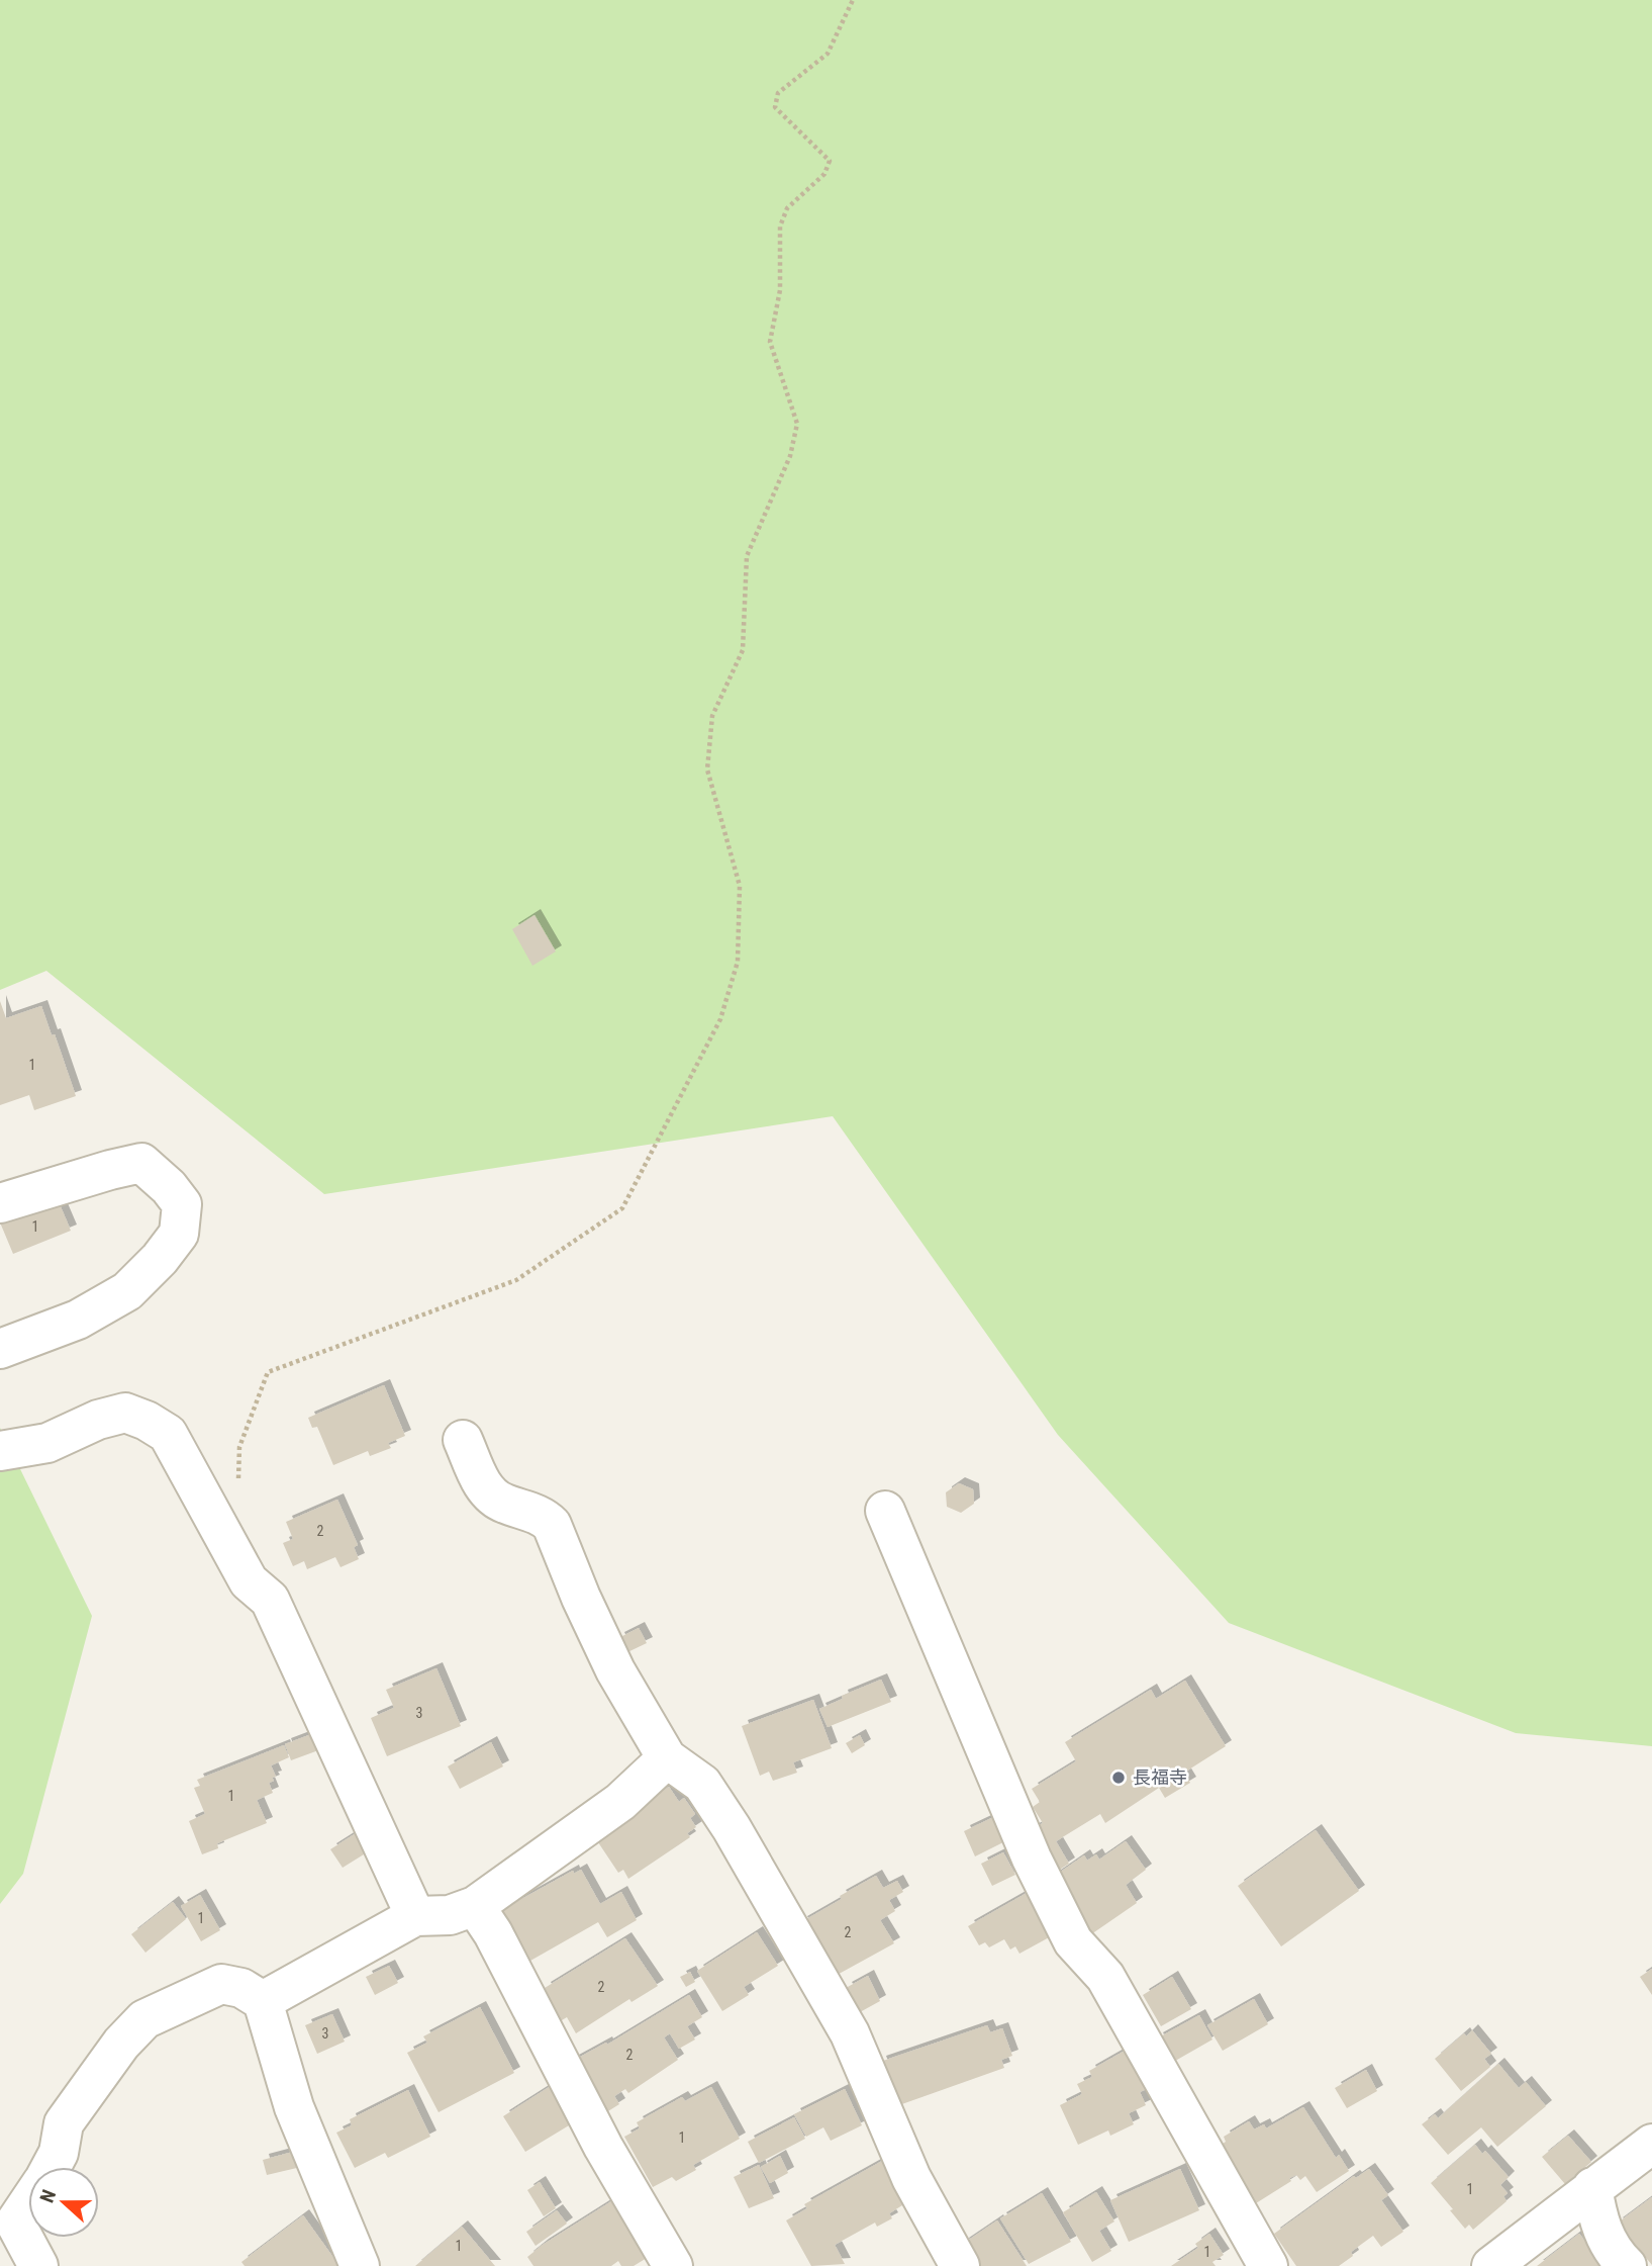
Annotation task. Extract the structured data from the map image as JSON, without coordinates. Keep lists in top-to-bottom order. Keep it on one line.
{"places":["長福寺"],"house_numbers":["1","1","2","3","1","1","2","2","3","2","1","1","1","1"],"north":"left"}
